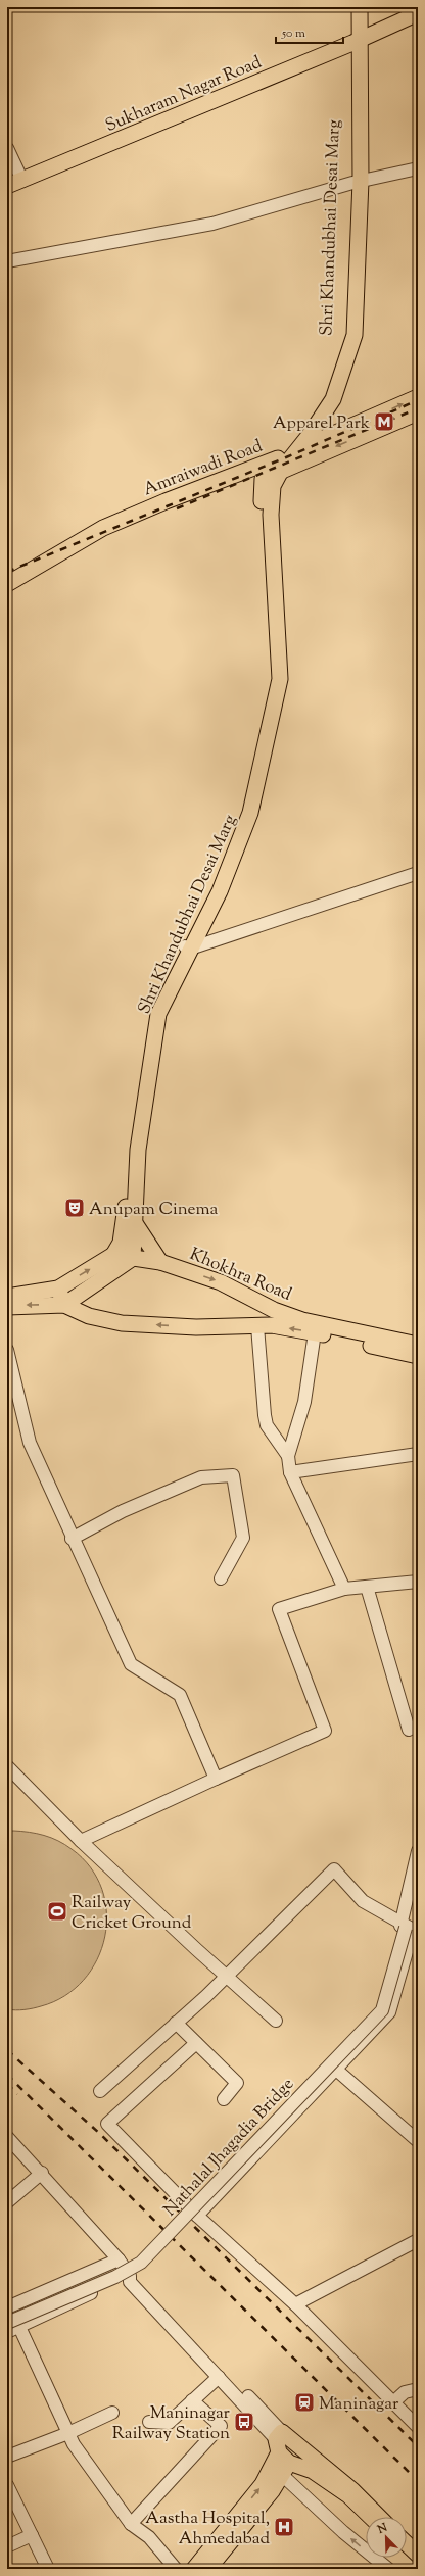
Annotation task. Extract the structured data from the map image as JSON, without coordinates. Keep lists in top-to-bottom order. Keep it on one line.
{"streets":{"main road":["Sukharam Nagar Road","Shri Khandubhai Desai Marg","Amraiwadi Road","Khokhra Road"],"street":["Nathalal Jhagadia Bridge"]},"crossings":[["Sukharam Nagar Road","Shri Khandubhai Desai Marg"],["Shri Khandubhai Desai Marg","Amraiwadi Road"],["Shri Khandubhai Desai Marg","Khokhra Road"]],"places":{"metro station":["Apparel Park"],"theatre":["Anupam Cinema"],"sports":["Railway Cricket Ground"],"station":["Maninagar"],"bus stop":["Maninagar Railway Station"],"hospital":["Aastha Hospital, Ahmedabad"]},"scale_bar":"50 m","north":"top left"}
